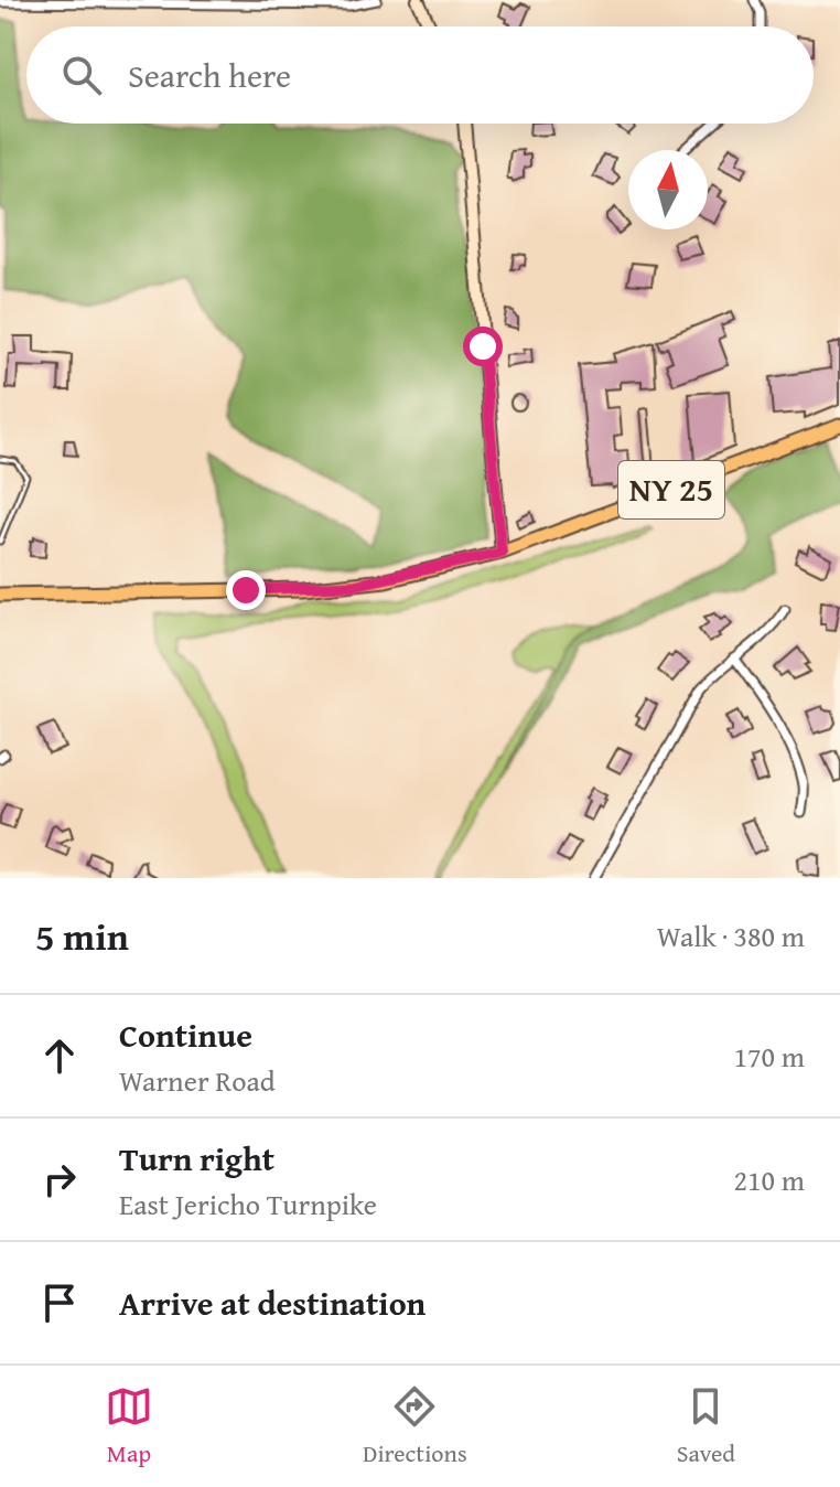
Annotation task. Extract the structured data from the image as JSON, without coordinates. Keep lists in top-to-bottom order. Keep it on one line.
{"streets":{"main road":["NY 25"]},"north":"top","page":{"search":"Search here","heading":["5 min","Walk · 380 m"],"list":[["Continue","Warner Road","170 m"],["Turn right","East Jericho Turnpike","210 m"],"Arrive at destination"],"nav":["Map","Directions","Saved"]}}
